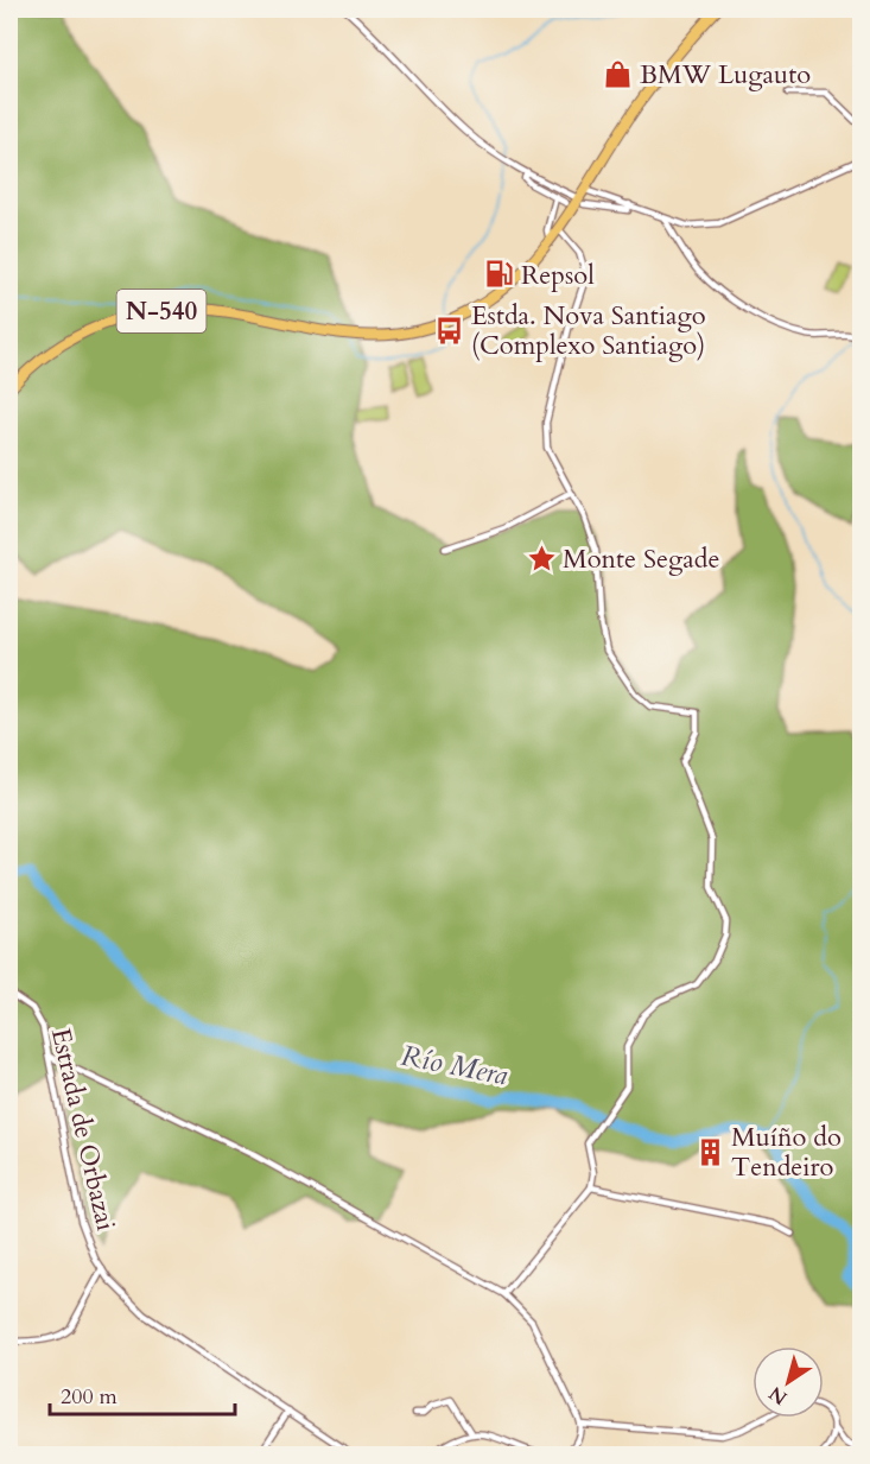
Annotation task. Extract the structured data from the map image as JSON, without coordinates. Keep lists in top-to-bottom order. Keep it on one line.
{"streets":{"highway":["N-540"],"street":["Estrada de Orbazai"]},"water":["Río Mera"],"places":{"shop":["BMW Lugauto"],"fuel station":["Repsol"],"bus stop":["Estda. Nova Santiago (Complexo Santiago)"],"place":["Monte Segade"],"building":["Muíño do Tendeiro"]},"scale_bar":"200 m","north":"bottom left"}
